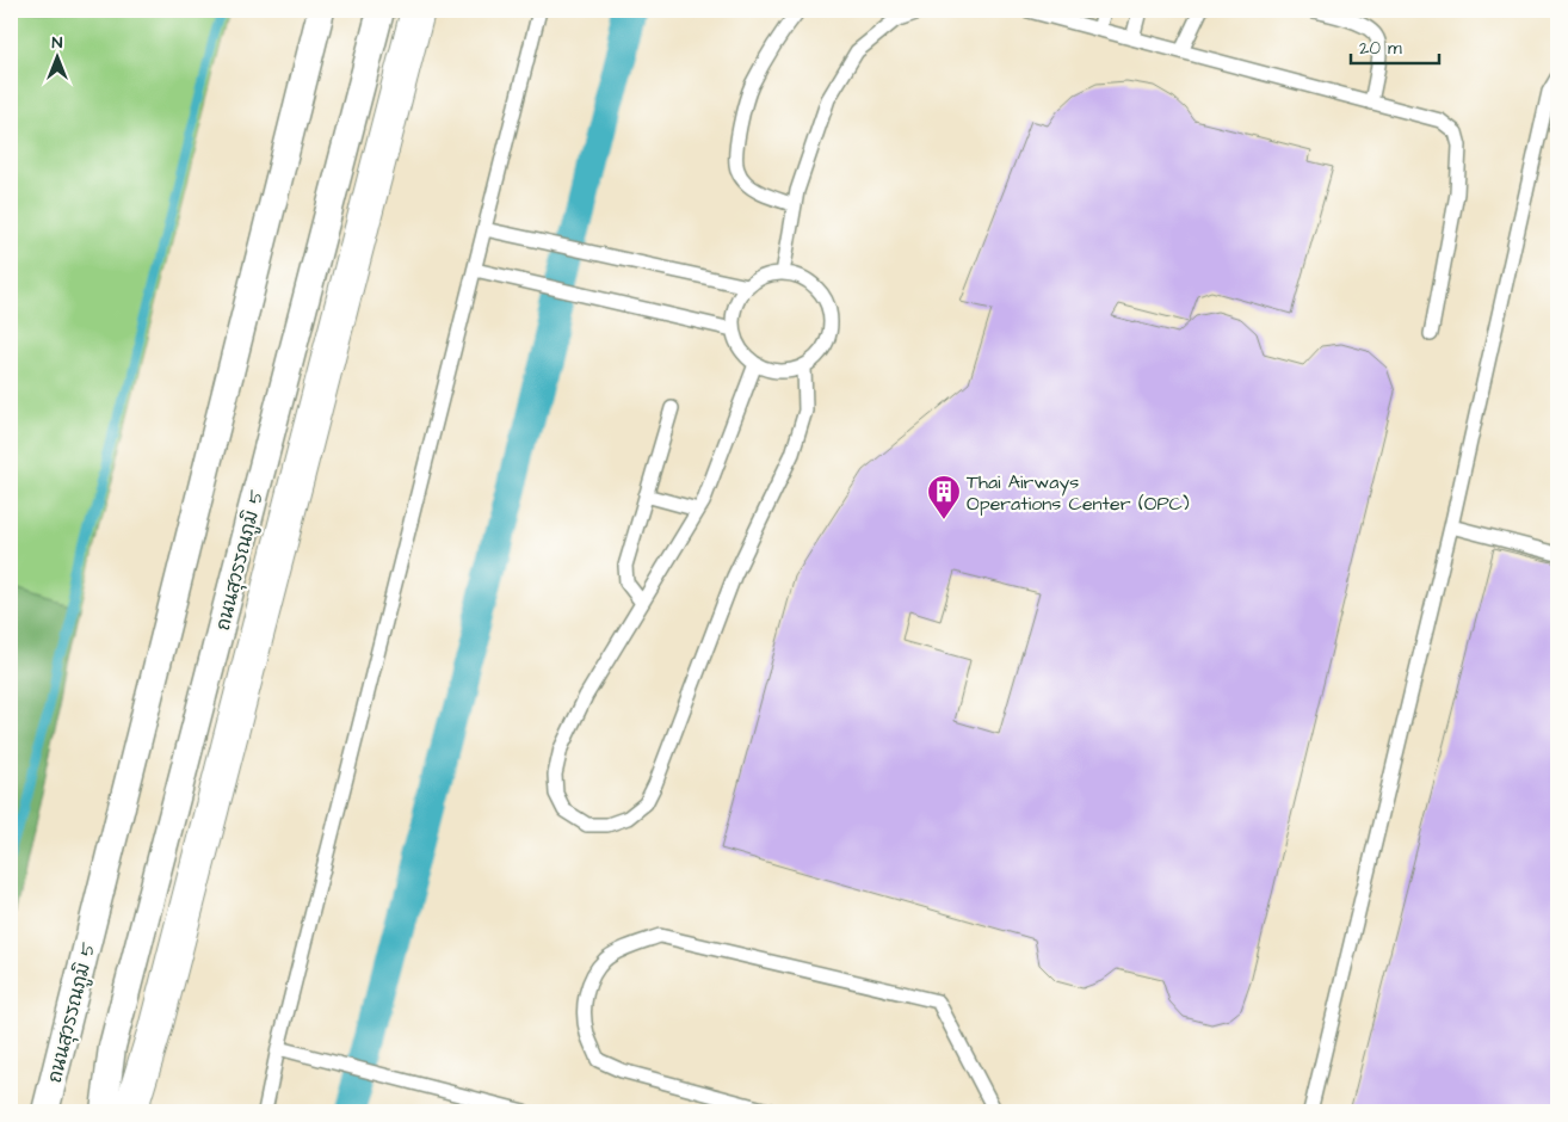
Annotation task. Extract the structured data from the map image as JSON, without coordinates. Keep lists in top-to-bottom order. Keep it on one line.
{"streets":{"street":["ถนนสุวรรณภูมิ 5"]},"places":{"building":["Thai Airways Operations Center (OPC)"]},"scale_bar":"20 m","north":"top"}
